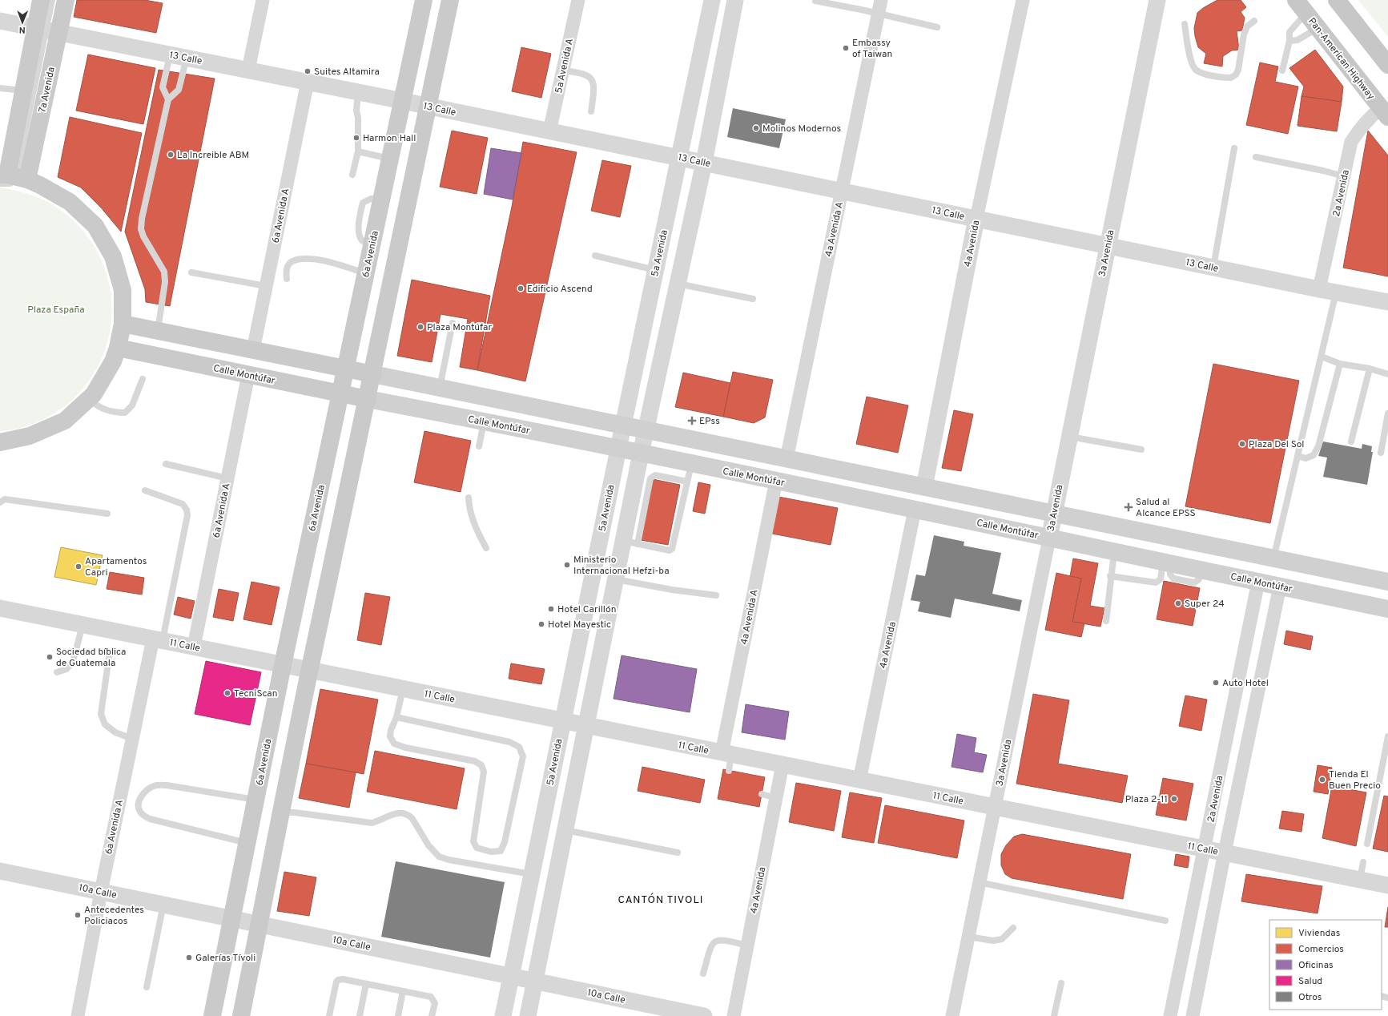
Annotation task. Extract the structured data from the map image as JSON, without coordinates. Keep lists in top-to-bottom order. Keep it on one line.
{"streets":{"highway":["Pan-American Highway"],"main road":["7a Avenida","6a Avenida","Calle Montúfar"],"street":["13 Calle","5a Avenida A","2a Avenida","6a Avenida A","4a Avenida A","4a Avenida","5a Avenida","3a Avenida","11 Calle","10a Calle"]},"crossings":[["13 Calle","5a Avenida A"],["13 Calle","7a Avenida"],["13 Calle","2a Avenida"],["13 Calle","6a Avenida A"],["13 Calle","4a Avenida A"],["13 Calle","4a Avenida"],["13 Calle","5a Avenida"],["13 Calle","3a Avenida"],["13 Calle","6a Avenida"],["Pan-American Highway","2a Avenida"],["2a Avenida","Calle Montúfar"],["2a Avenida","11 Calle"],["6a Avenida A","Calle Montúfar"],["6a Avenida A","11 Calle"],["6a Avenida A","10a Calle"],["4a Avenida A","Calle Montúfar"],["4a Avenida A","11 Calle"],["4a Avenida","Calle Montúfar"],["4a Avenida","11 Calle"],["5a Avenida","Calle Montúfar"],["5a Avenida","11 Calle"],["5a Avenida","10a Calle"],["3a Avenida","Calle Montúfar"],["3a Avenida","11 Calle"],["6a Avenida","Calle Montúfar"],["6a Avenida","11 Calle"],["6a Avenida","10a Calle"]],"districts":["CANTÓN TIVOLI"],"parks":["Plaza España"],"places":{"other":["Embassy of Taiwan","Suites Altamira","Molinos Modernos","Harmon Hall","La Increible ABM","Edificio Ascend","Plaza Montúfar","Plaza Del Sol","Ministerio Internacional Hefzi-ba","Apartamentos Capri","Super 24","Hotel Carillón","Hotel Mayestic","Sociedad bíblica de Guatemala","Auto Hotel","TecniScan","Tienda El Buen Precio","Plaza 2-11","Antecedentes Policiacos","Galerías Tívoli"],"health":["EPss","Salud al Alcance EPSS"]},"legend":["Viviendas","Comercios","Oficinas","Salud","Otros"],"north":"bottom"}
